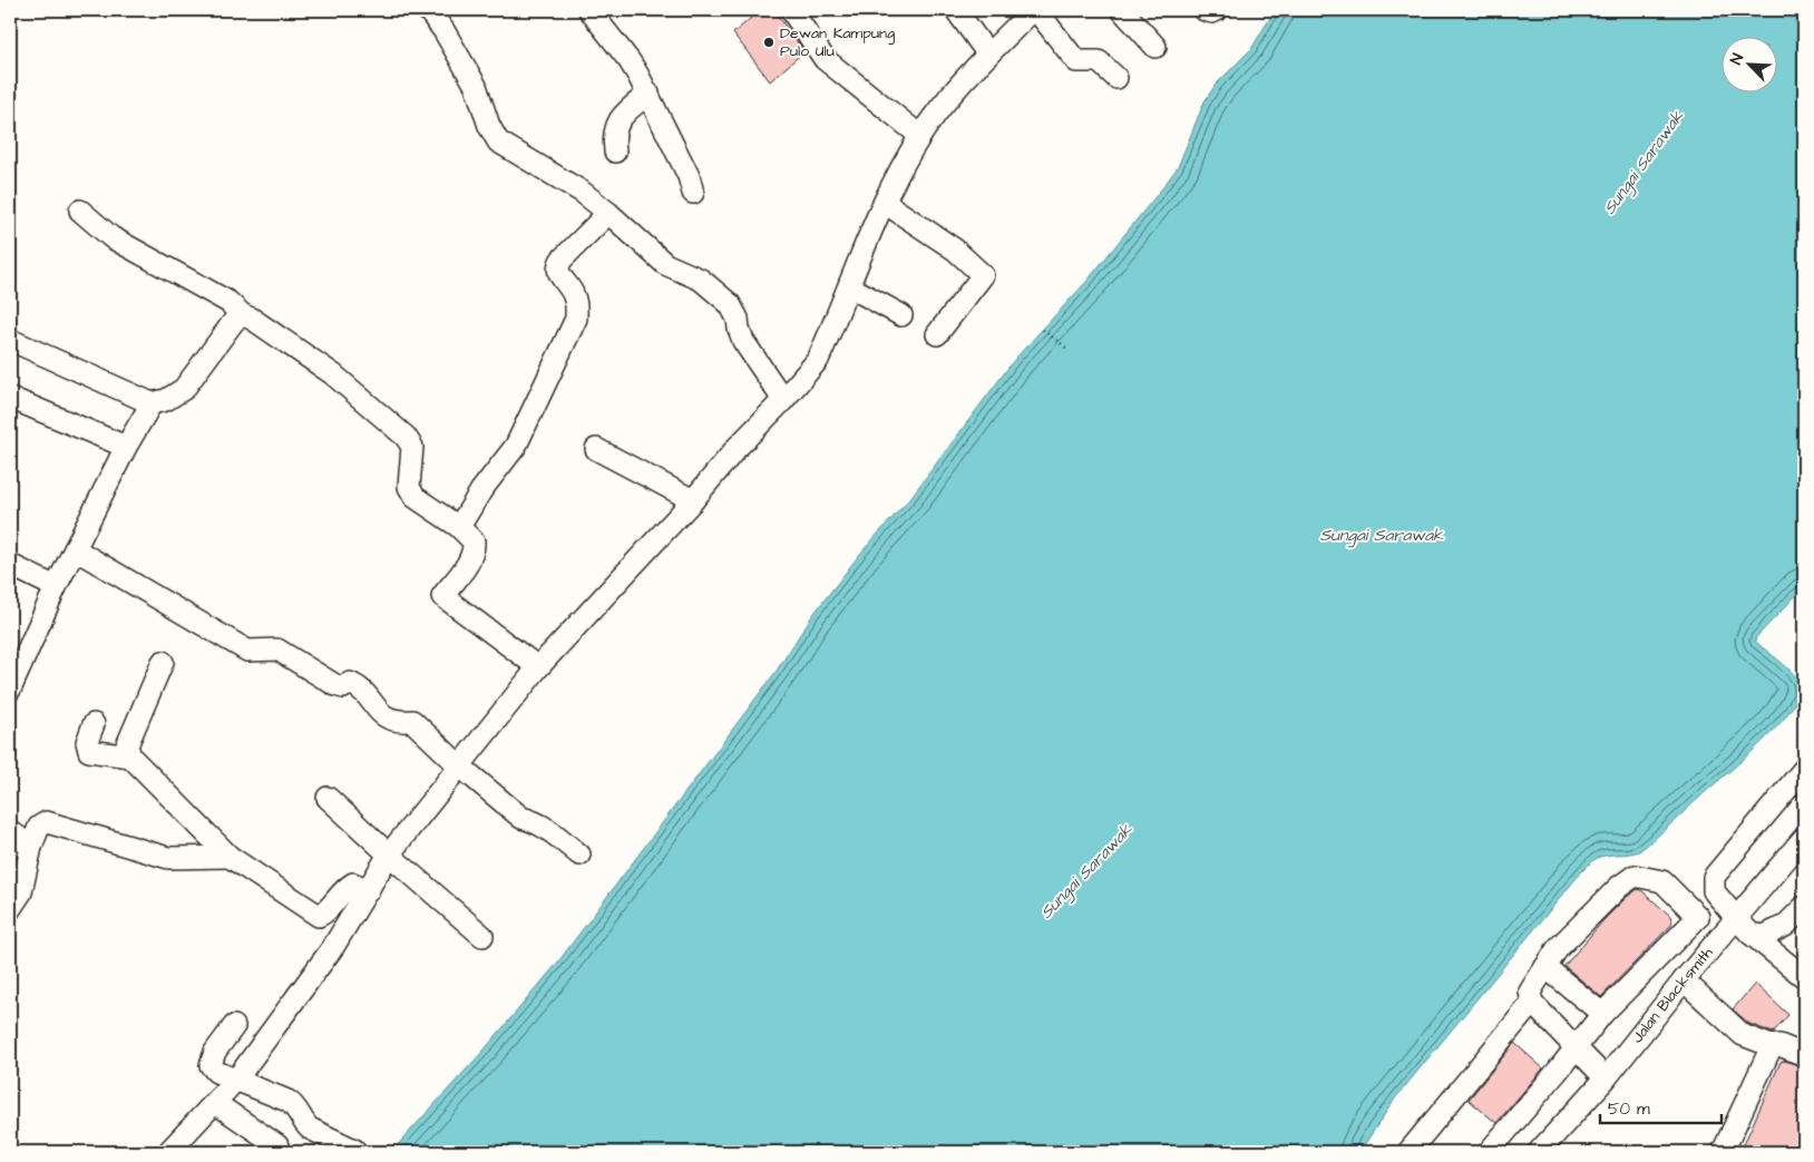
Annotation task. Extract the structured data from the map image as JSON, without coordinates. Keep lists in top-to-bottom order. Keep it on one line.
{"streets":{"street":["Jalan Blacksmith"]},"water":["Sungai Sarawak"],"places":["Dewan Kampung Pulo Ulu"],"scale_bar":"50 m","north":"top left"}
